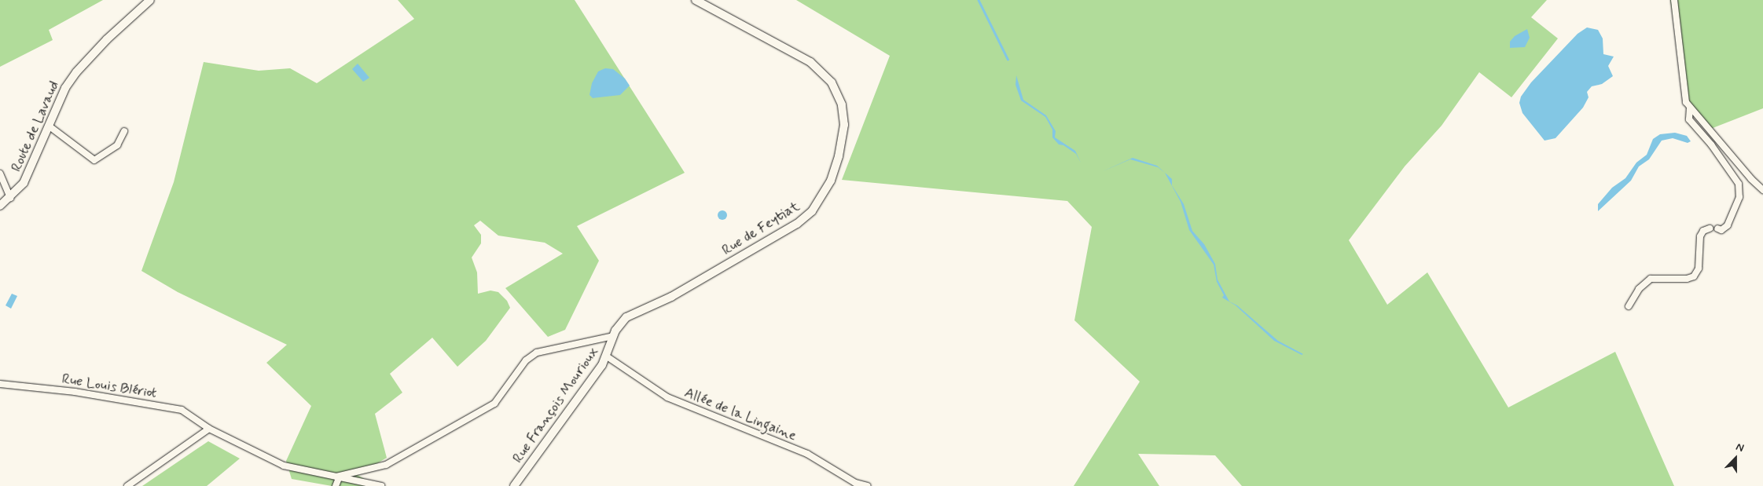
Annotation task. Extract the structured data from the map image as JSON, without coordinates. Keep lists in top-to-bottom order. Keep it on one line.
{"streets":{"street":["Route de Lavaud","Rue de Feytiat","Rue Louis Blériot","Rue François Mourioux","Allée de la Lingaine"]},"crossings":[["Rue de Feytiat","Rue François Mourioux"],["Rue François Mourioux","Allée de la Lingaine"]],"north":"top"}
